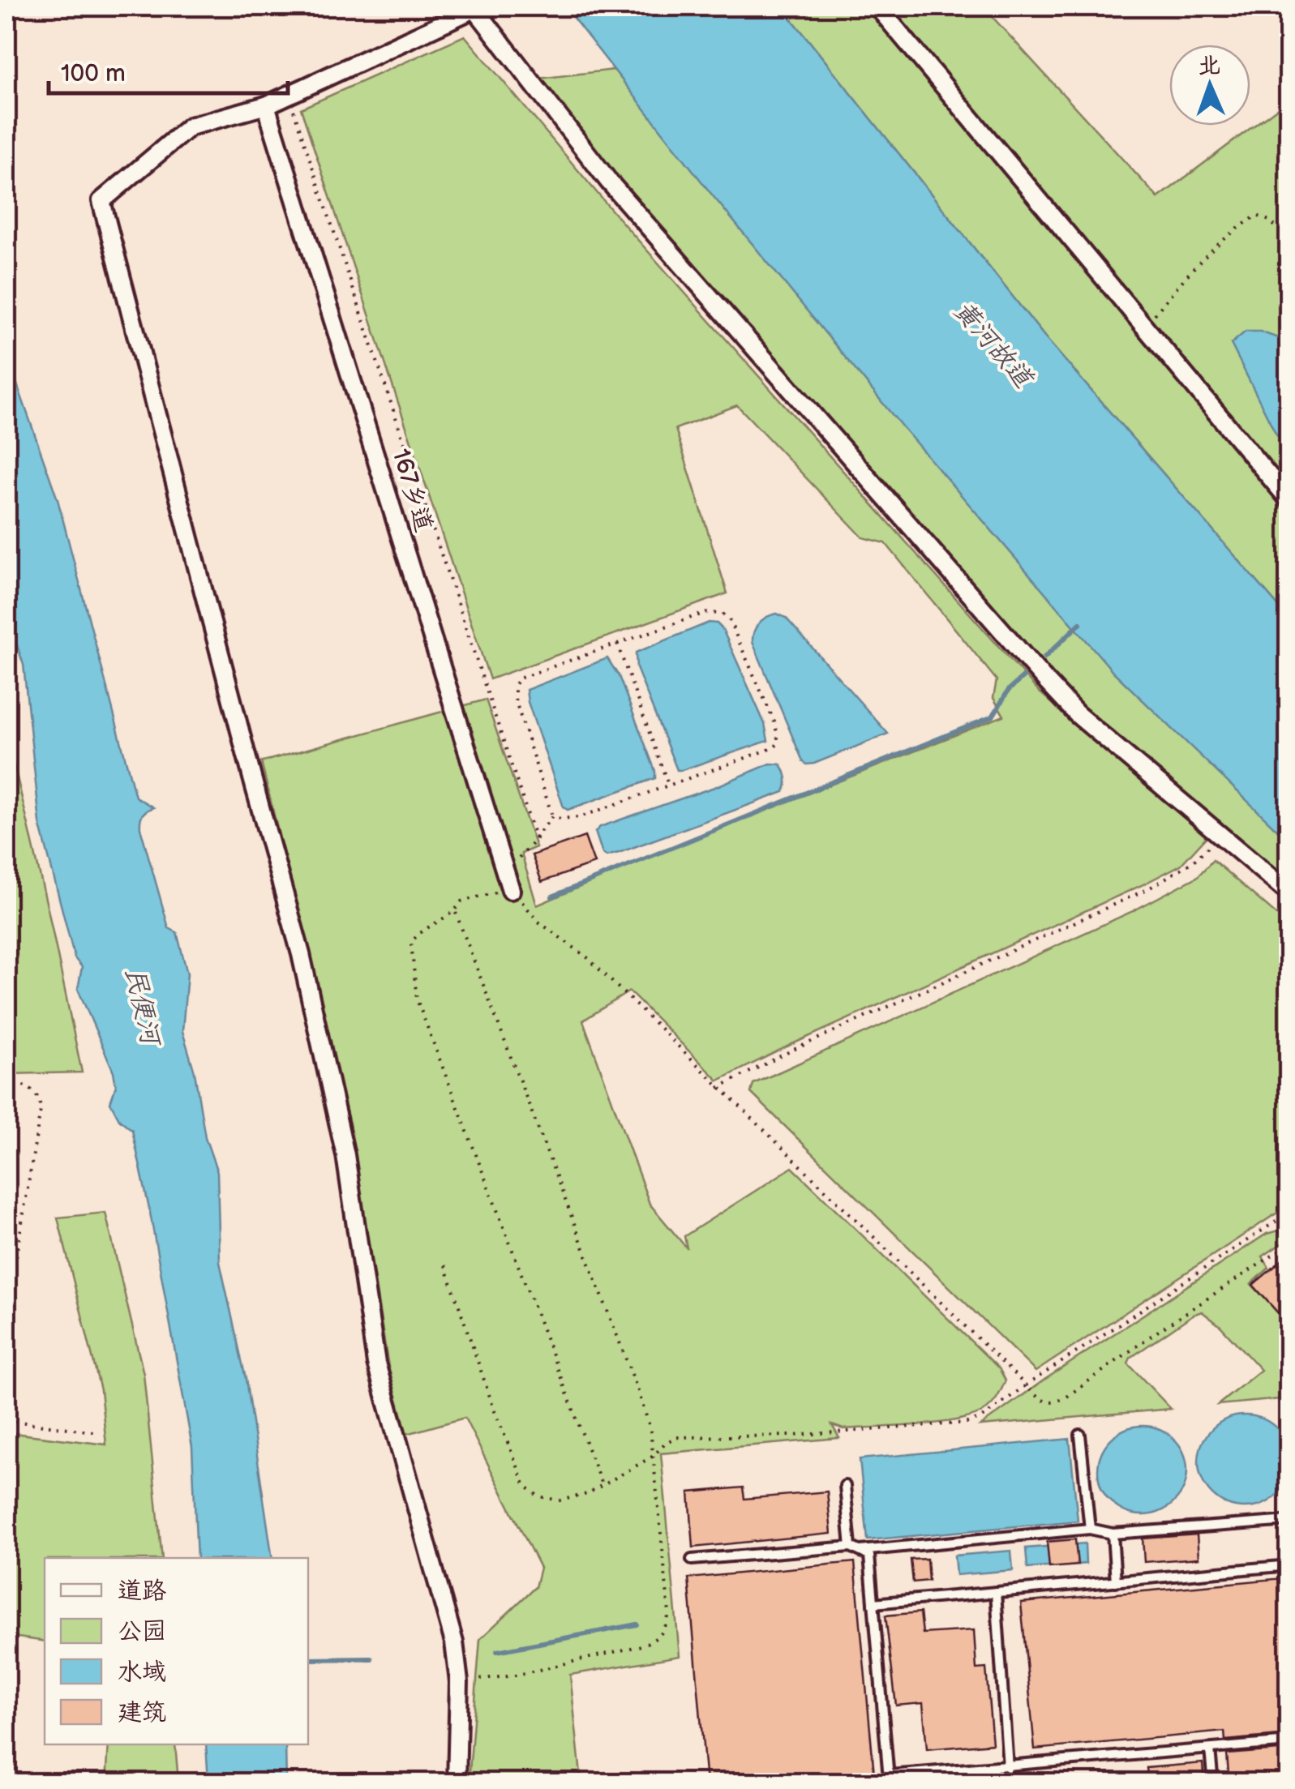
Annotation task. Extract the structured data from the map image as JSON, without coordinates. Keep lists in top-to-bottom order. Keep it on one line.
{"streets":{"street":["167乡道"]},"water":["黄河故道","民便河"],"legend":["道路","公园","水域","建筑"],"scale_bar":"100 m","north":"top"}
